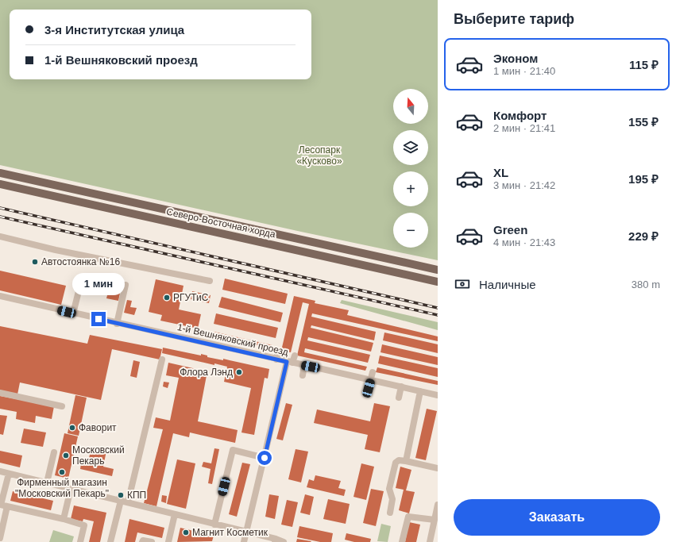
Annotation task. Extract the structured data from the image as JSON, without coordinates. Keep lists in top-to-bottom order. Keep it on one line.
{"streets":{"main road":["Северо-Восточная хорда"],"street":["1-й Вешняковский проезд"]},"parks":["Лесопарк «Кусково»"],"places":["Автостоянка №16","РГУТиС","Флора Лэнд","Фаворит","Московский Пекарь","Фирменный магазин \"Московский Пекарь\"","КПП","Магнит Косметик"],"north":"top","page":{"heading":"Выберите тариф","banner":["3-я Институтская улица","1-й Вешняковский проезд"],"list":[{"name":"Эконом","note":"1 мин · 21:40","value":"115 ₽"},{"name":"Комфорт","note":"2 мин · 21:41","value":"155 ₽"},{"name":"XL","note":"3 мин · 21:42","value":"195 ₽"},{"name":"Green","note":"4 мин · 21:43","value":"229 ₽"}],"map_buttons":["+","−"],"pay":["Наличные","380 m"],"bubble":"1 мин","buttons":"Заказать"}}
